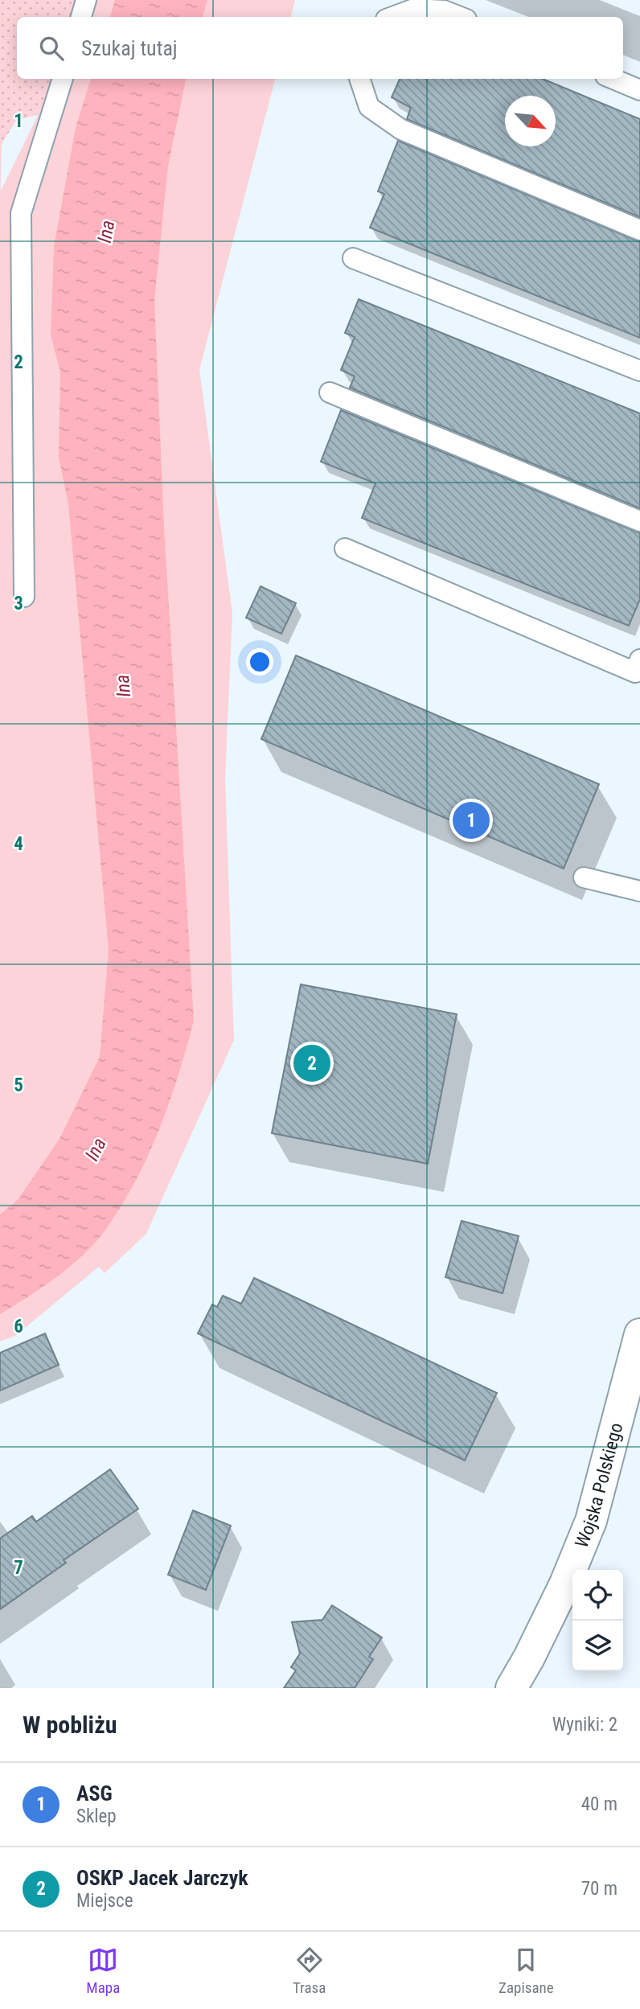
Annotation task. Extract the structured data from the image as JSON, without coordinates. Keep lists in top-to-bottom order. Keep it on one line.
{"streets":{"street":["Wojska Polskiego"]},"water":["Ina"],"north":"bottom right","page":{"search":"Szukaj tutaj","pins":["1","2"],"heading":["W pobliżu","Wyniki: 2"],"list":[{"mark":"1","name":"ASG","note":"Sklep","value":"40 m"},{"mark":"2","name":"OSKP Jacek Jarczyk","note":"Miejsce","value":"70 m"}],"nav":["Mapa","Trasa","Zapisane"]},"grid":{"rows":["1","2","3","4","5","6","7"]}}
